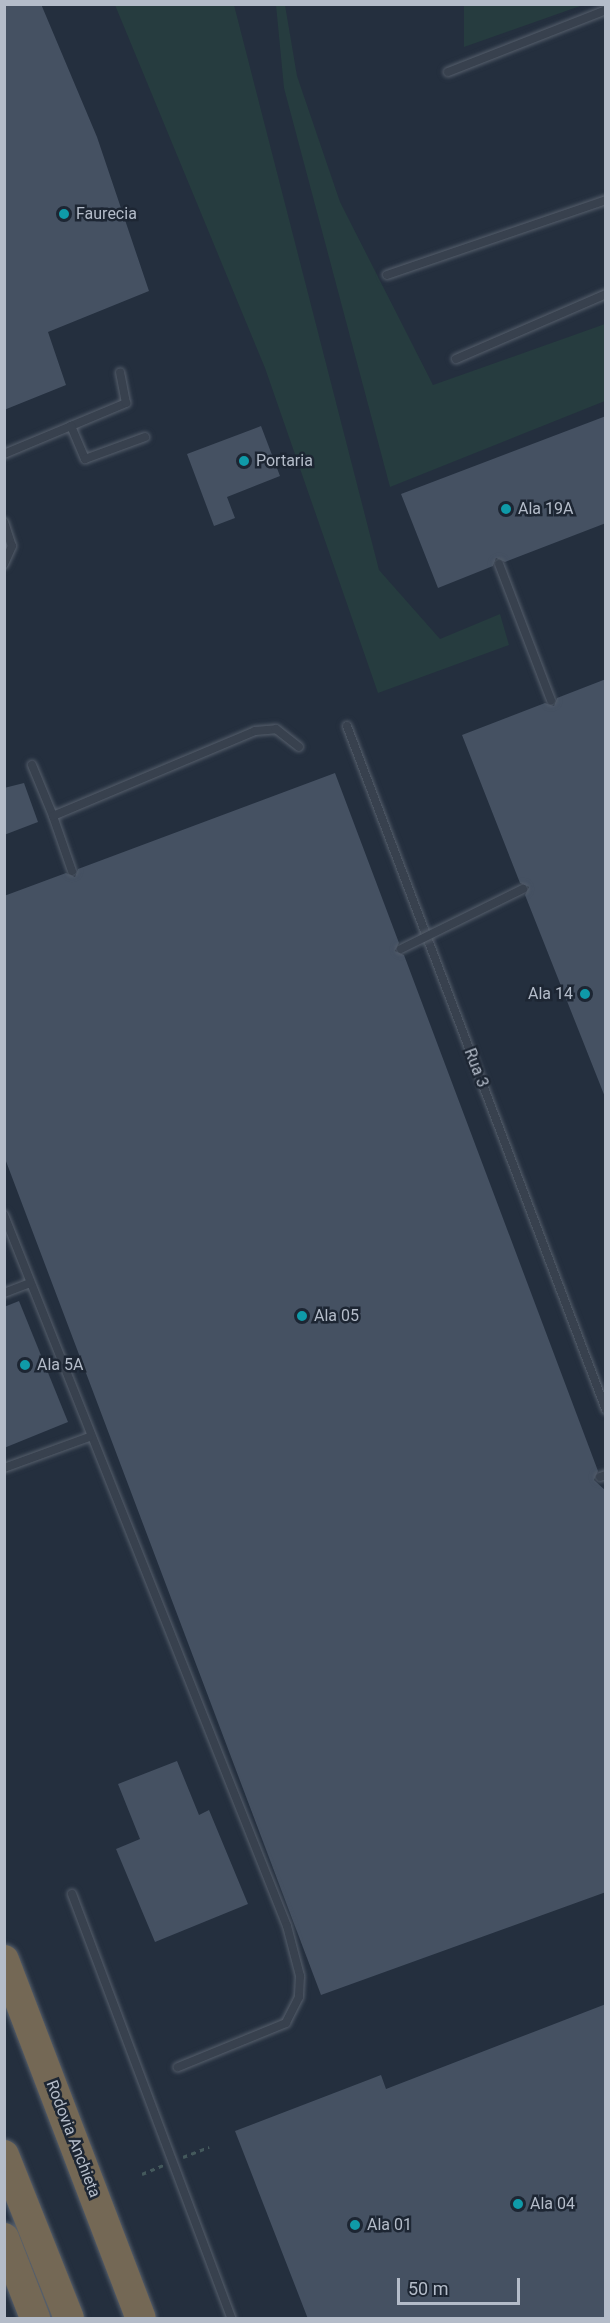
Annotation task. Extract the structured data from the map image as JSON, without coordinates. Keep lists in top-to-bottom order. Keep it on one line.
{"streets":{"highway":["Rodovia Anchieta"],"lane":["Rua 3"]},"places":["Faurecia","Portaria","Ala 19A","Ala 14","Ala 05","Ala 5A","Ala 04","Ala 01"],"scale_bar":"50 m"}
